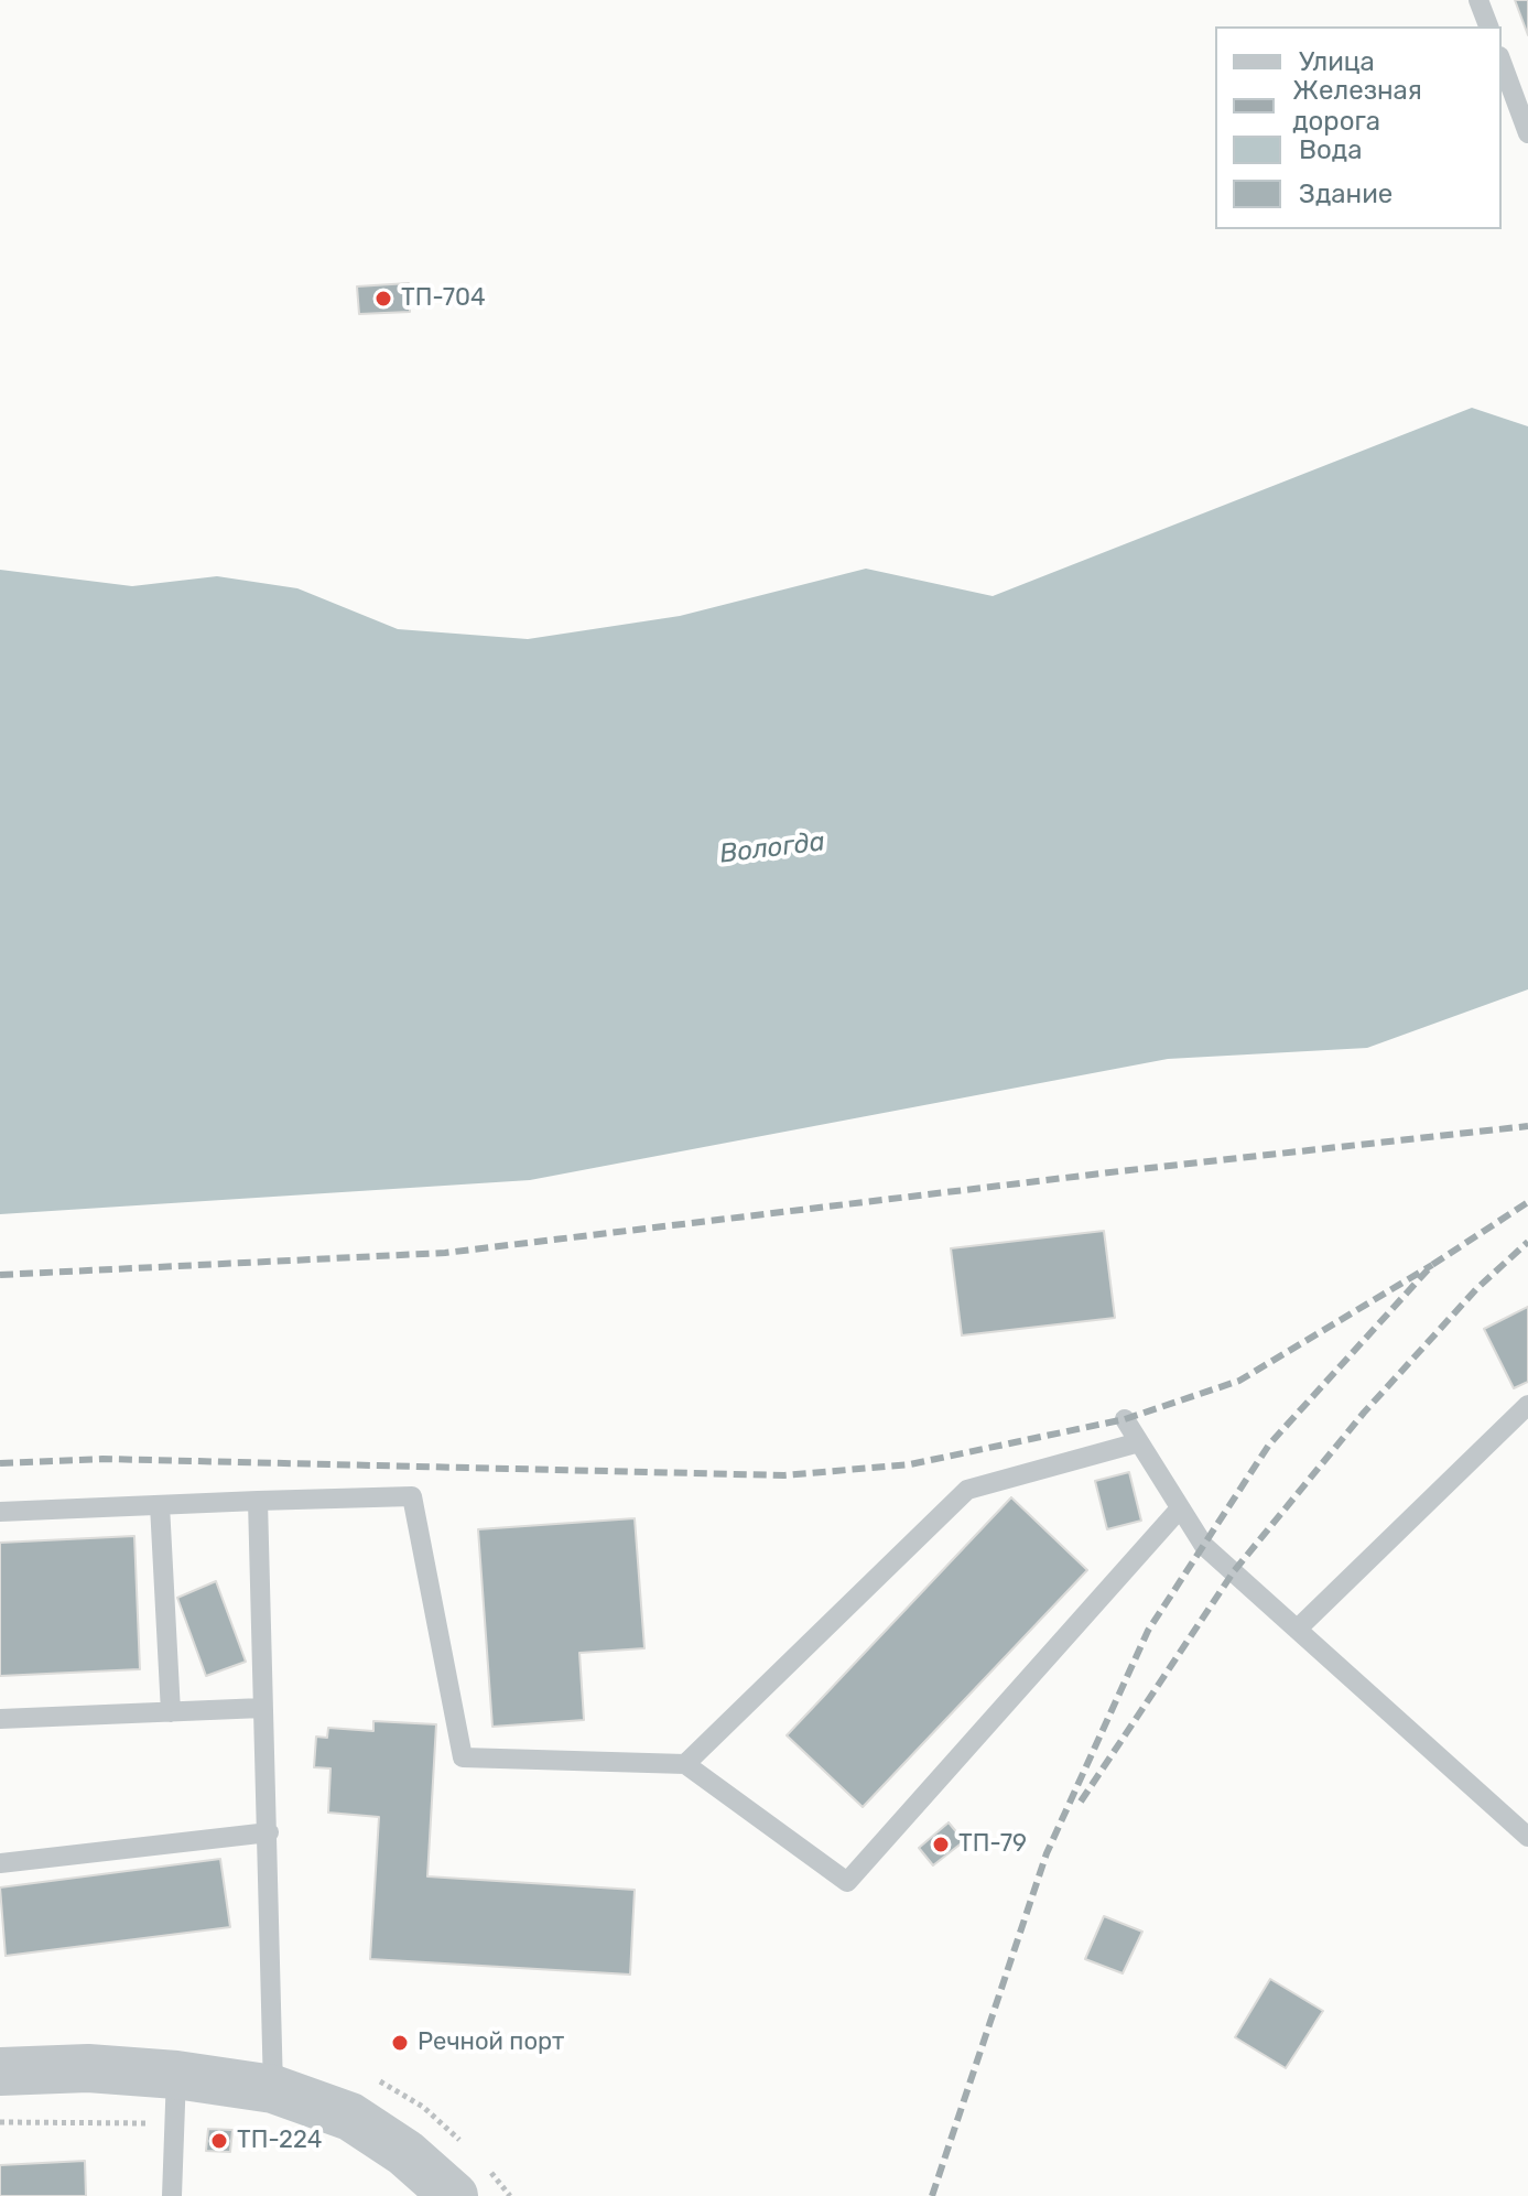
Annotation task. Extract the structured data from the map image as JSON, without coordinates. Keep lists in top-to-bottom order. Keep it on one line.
{"water":["Вологда"],"places":["ТП-704","ТП-79","Речной порт","ТП-224"],"legend":["Улица","Железная дорога","Вода","Здание"]}
